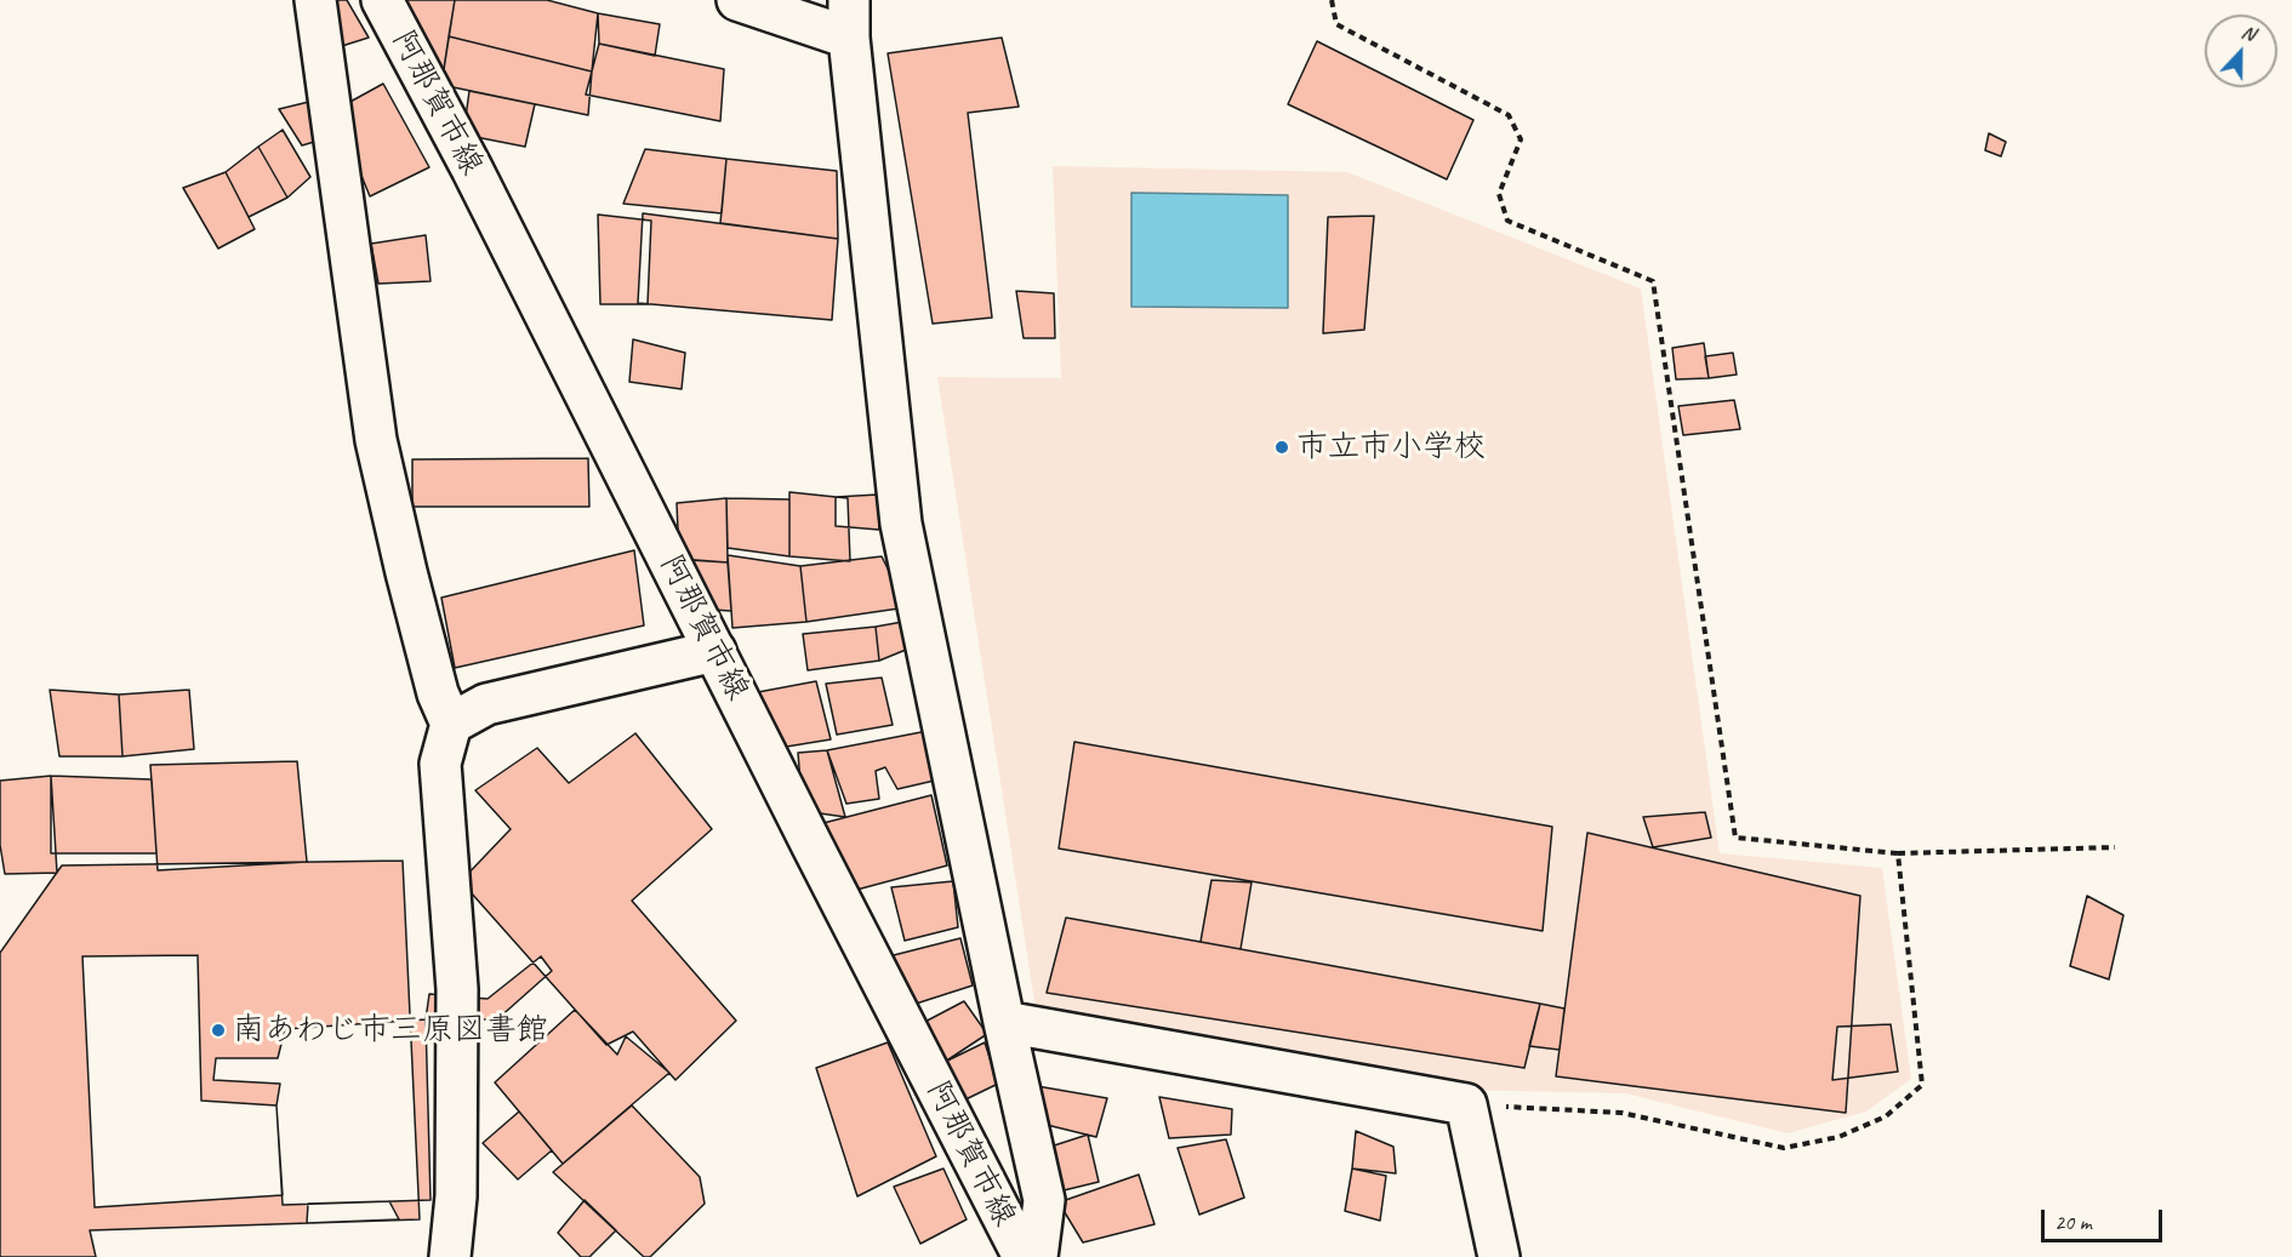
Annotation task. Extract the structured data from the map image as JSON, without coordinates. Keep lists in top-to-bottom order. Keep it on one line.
{"streets":{"street":["阿那賀市線"]},"places":["市立市小学校","南あわじ市三原図書館"],"scale_bar":"20 m","north":"top"}
